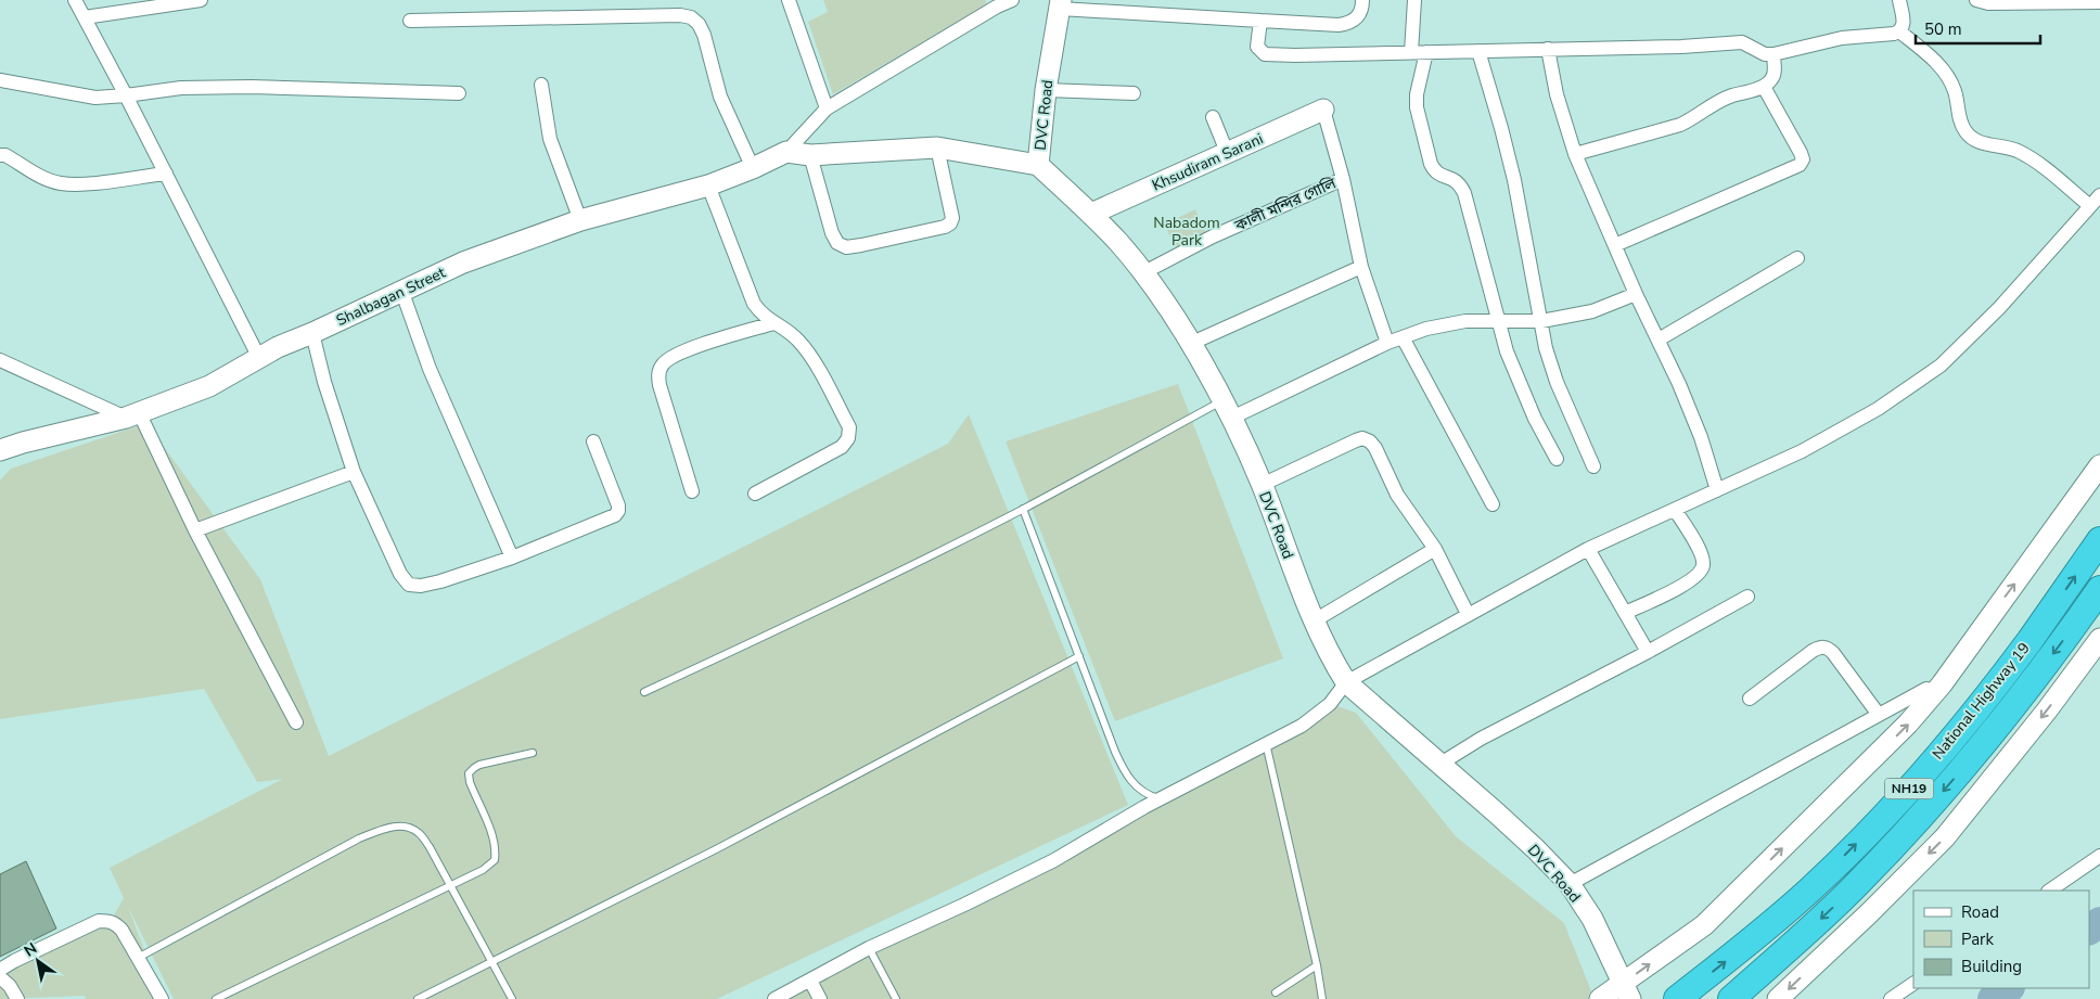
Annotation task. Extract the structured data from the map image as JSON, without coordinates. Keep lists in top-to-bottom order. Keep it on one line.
{"streets":{"highway":["National Highway 19","NH19"],"main road":["DVC Road","Khsudiram Sarani","Shalbagan Street"],"street":["কালী মন্দির গোলি"]},"crossings":[["DVC Road","Khsudiram Sarani"],["DVC Road","কালী মন্দির গোলি"]],"parks":["Nabadom Park"],"legend":["Road","Park","Building"],"scale_bar":"50 m","north":"top left"}
